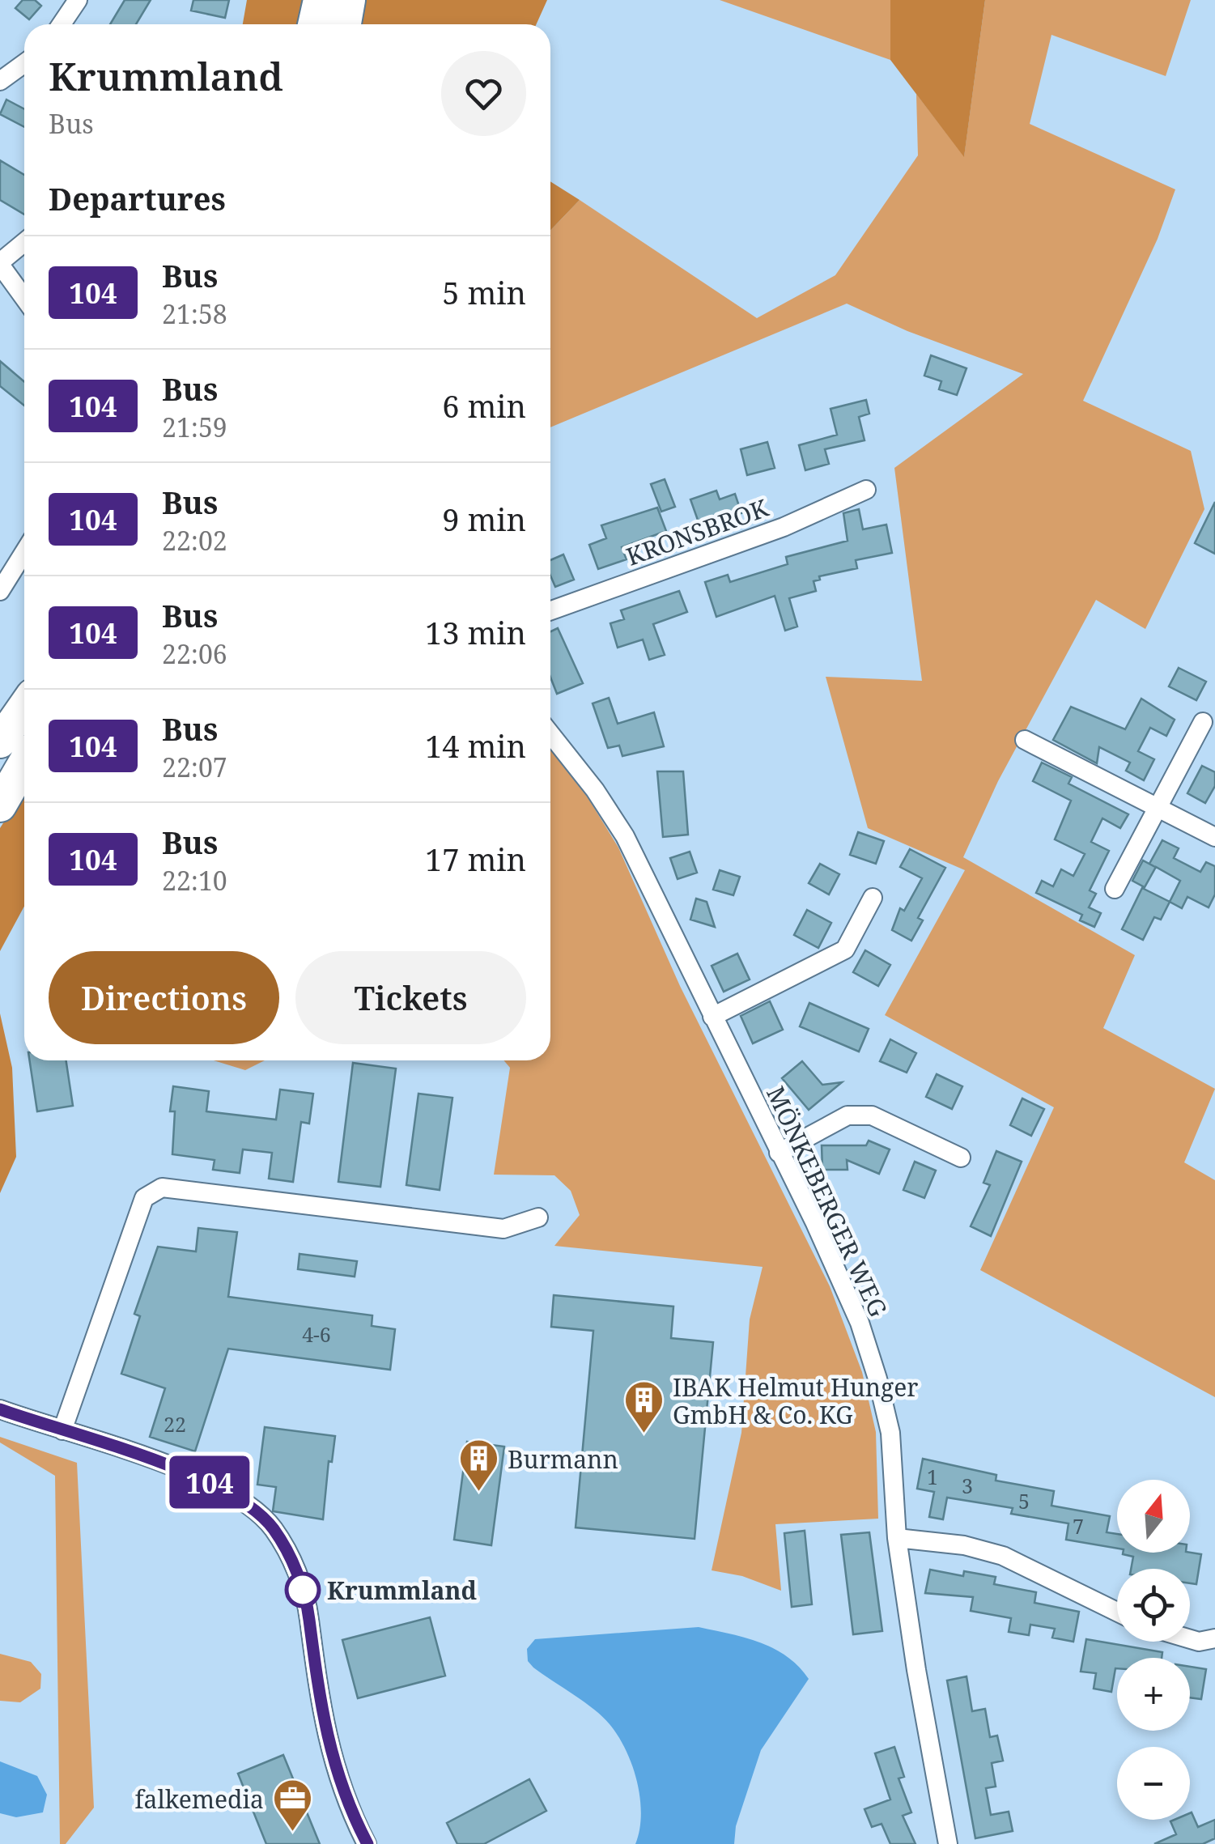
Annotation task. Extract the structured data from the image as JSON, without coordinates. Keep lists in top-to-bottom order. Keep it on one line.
{"streets":{"street":["KRONSBROK","MÖNKEBERGER WEG"]},"places":{"building":["IBAK Helmut Hunger GmbH & Co. KG","Burmann"],"other":["Krummland"],"office":["falkemedia"]},"lines":["bus line 104"],"house_numbers":["4-6","22","1","3","5","7"],"north":"top","page":{"on_map":"104","heading":[["Krummland","Bus"],"Departures"],"list":[{"mark":"104","name":"Bus","note":"21:58","value":"5 min"},{"mark":"104","name":"Bus","note":"21:59","value":"6 min"},{"mark":"104","name":"Bus","note":"22:02","value":"9 min"},{"mark":"104","name":"Bus","note":"22:06","value":"13 min"},{"mark":"104","name":"Bus","note":"22:07","value":"14 min"},{"mark":"104","name":"Bus","note":"22:10","value":"17 min"}],"buttons":["Directions","Tickets"],"map_buttons":["+","−"]}}
